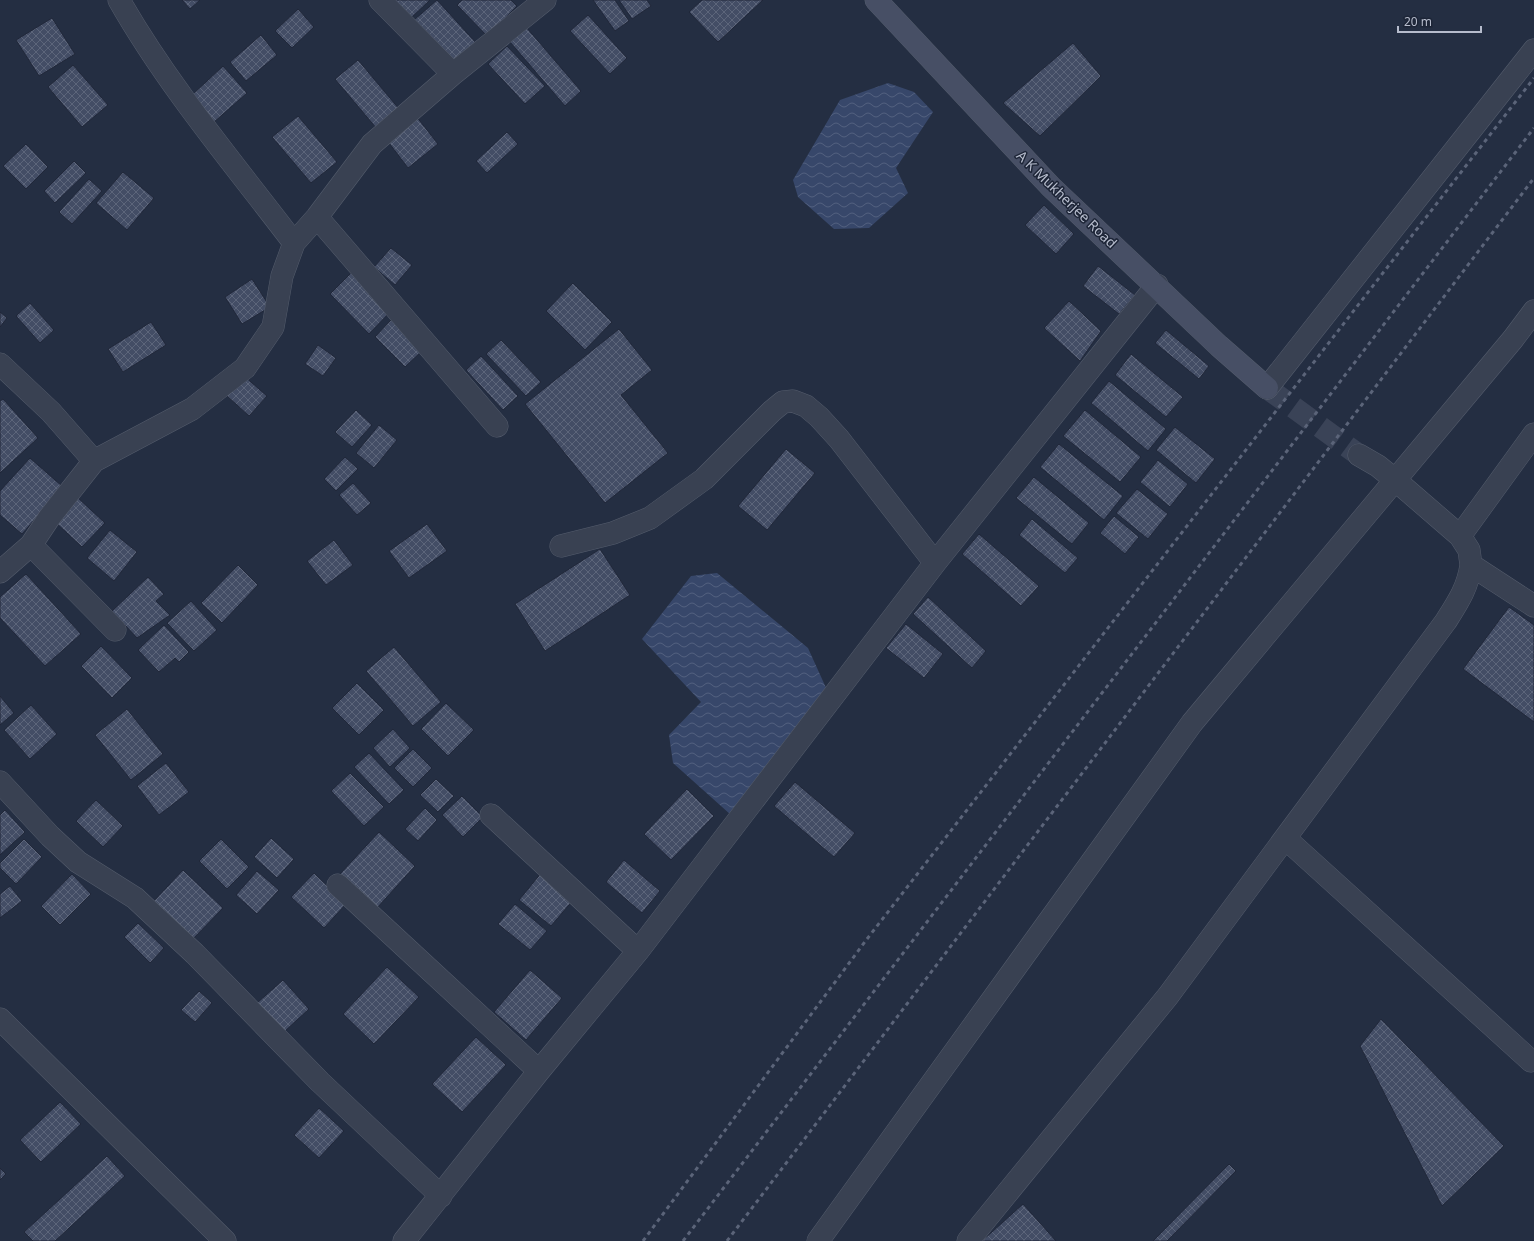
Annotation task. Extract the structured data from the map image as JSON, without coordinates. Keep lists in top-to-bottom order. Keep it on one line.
{"streets":{"street":["A K Mukherjee Road"]},"scale_bar":"20 m"}
